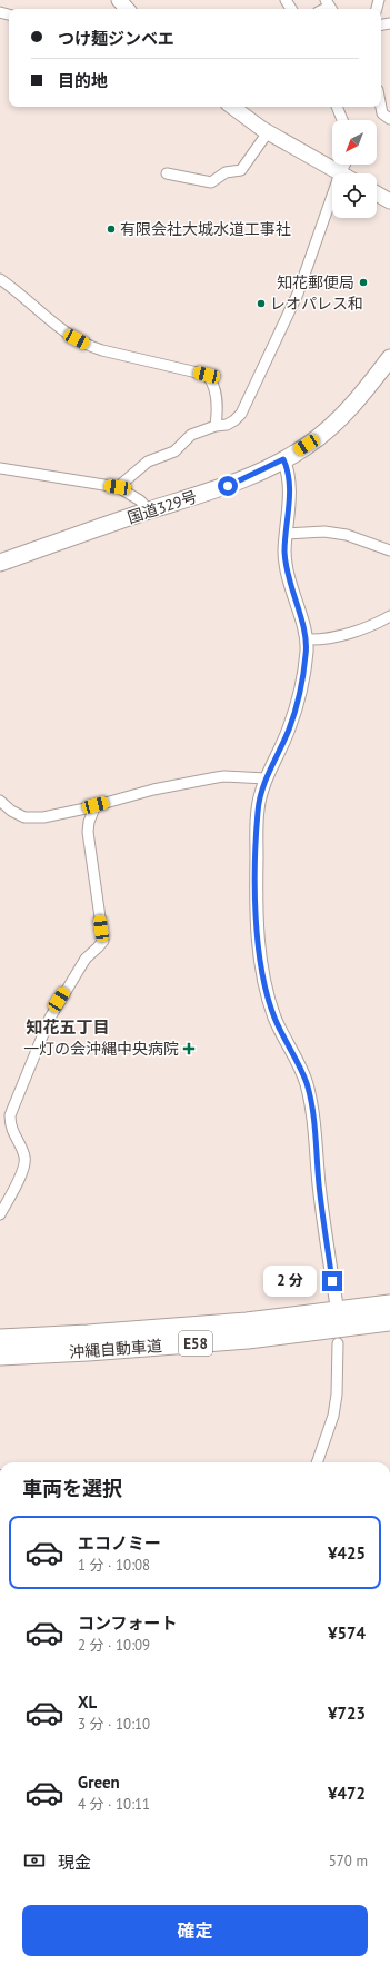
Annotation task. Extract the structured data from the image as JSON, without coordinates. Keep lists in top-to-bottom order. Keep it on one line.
{"streets":{"highway":["国道329号","E58","沖縄自動車道"]},"districts":["知花五丁目"],"places":{"other":["有限会社大城水道工事社","知花郵便局","レオパレス和"],"health":["一灯の会沖縄中央病院"]},"north":"bottom left","page":{"banner":["つけ麺ジンベエ","目的地"],"bubble":"2 分","heading":"車両を選択","list":[{"name":"エコノミー","note":"1 分 · 10:08","value":"¥425"},{"name":"コンフォート","note":"2 分 · 10:09","value":"¥574"},{"name":"XL","note":"3 分 · 10:10","value":"¥723"},{"name":"Green","note":"4 分 · 10:11","value":"¥472"}],"pay":["現金","570 m"],"buttons":"確定"}}
